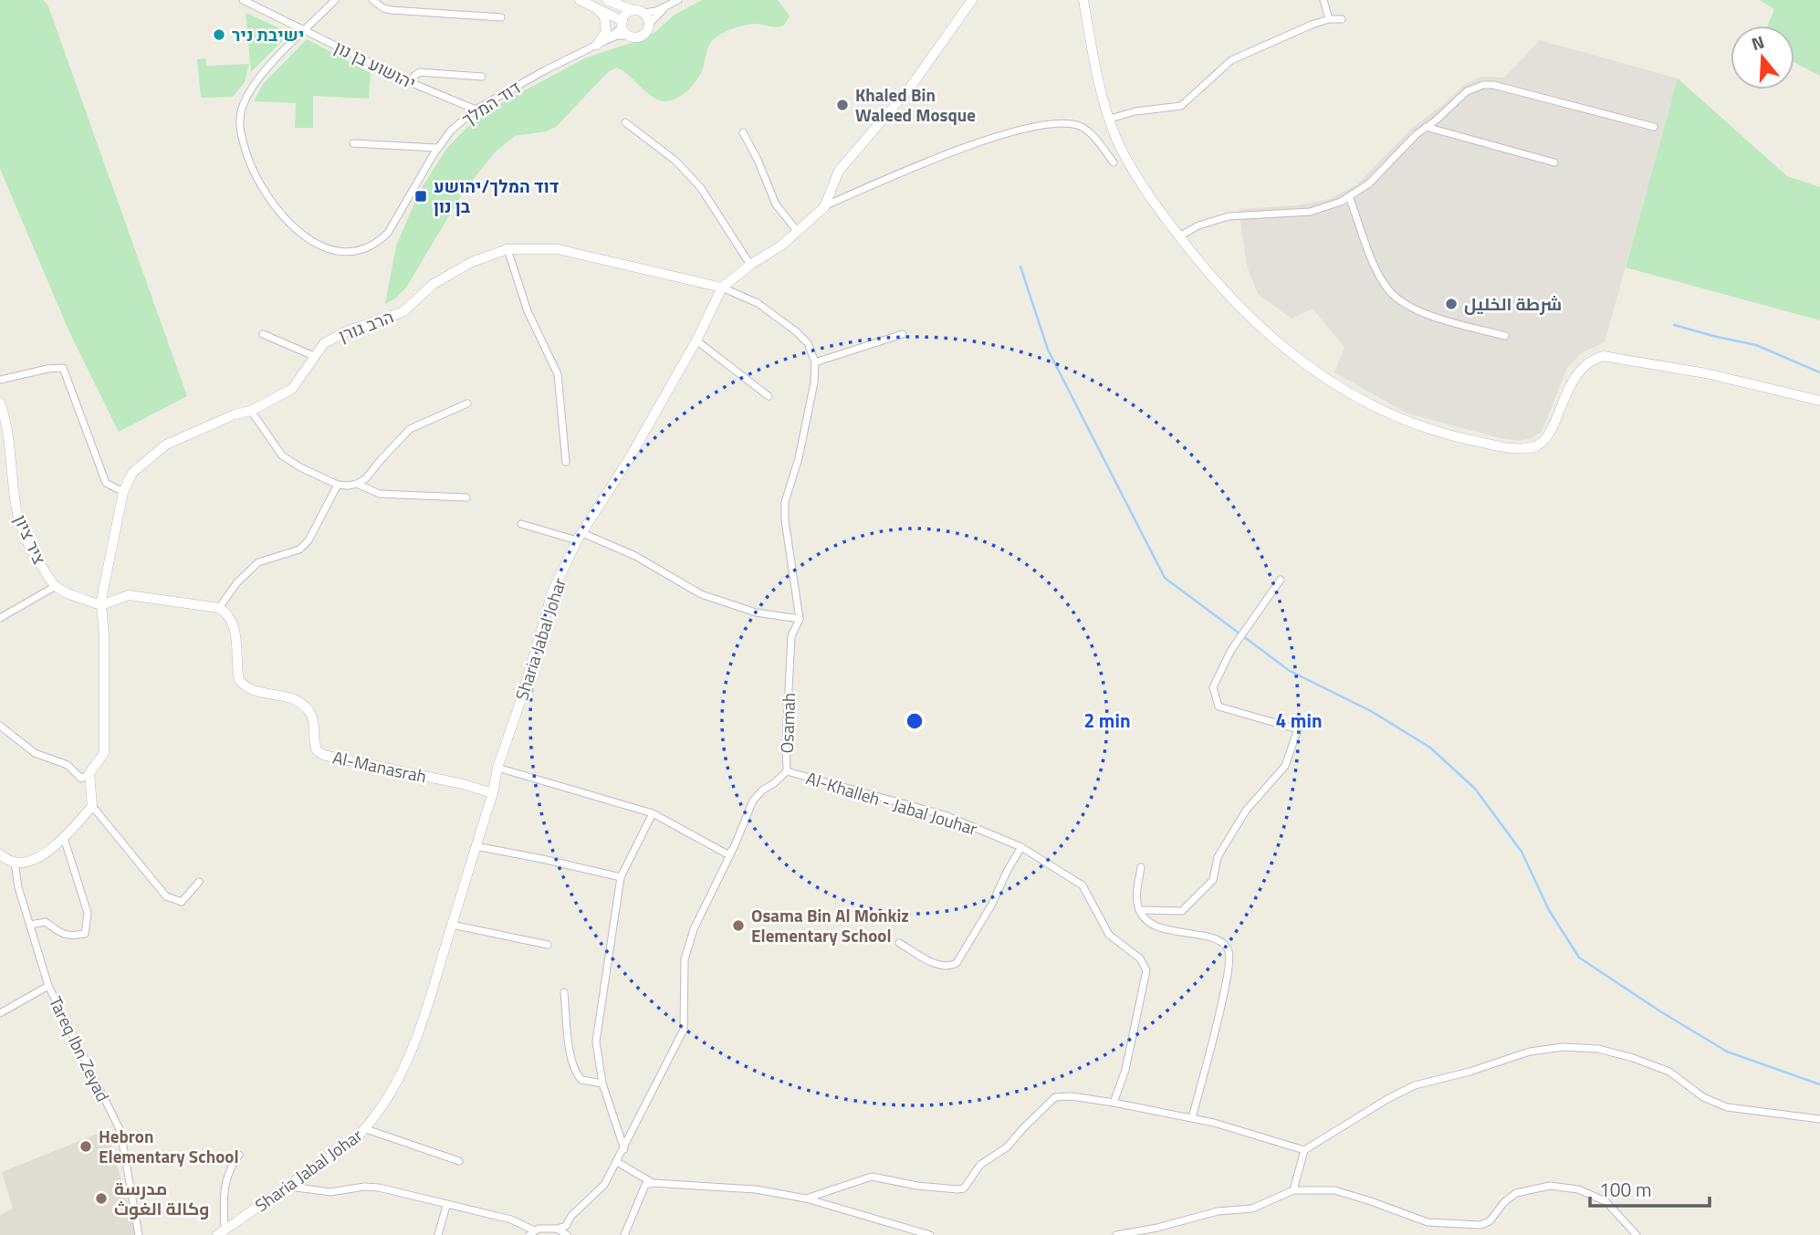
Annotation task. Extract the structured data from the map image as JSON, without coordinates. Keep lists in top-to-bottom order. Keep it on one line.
{"streets":{"street":["יהושוע בן נון","דוד המלך","הרב גורן","ציר ציון","Sharia Jabal Johar","Osamah","Al-Manasrah","Al-Khalleh - Jabal Jouhar","Tareq Ibn Zeyad"]},"crossings":[["יהושוע בן נון","דוד המלך"],["הרב גורן","Sharia Jabal Johar"],["Sharia Jabal Johar","Al-Manasrah"],["Osamah","Al-Khalleh - Jabal Jouhar"]],"places":{"other":["ישיבת ניר","Khaled Bin Waleed Mosque","شرطة الخليل","Osama Bin Al Monkiz Elementary School","Hebron Elementary School","مدرسة وكالة الغوث"],"transit":["דוד המלך/יהושע בן נון"]},"scale_bar":"100 m","north":"top","rings":["2 min","4 min"]}
